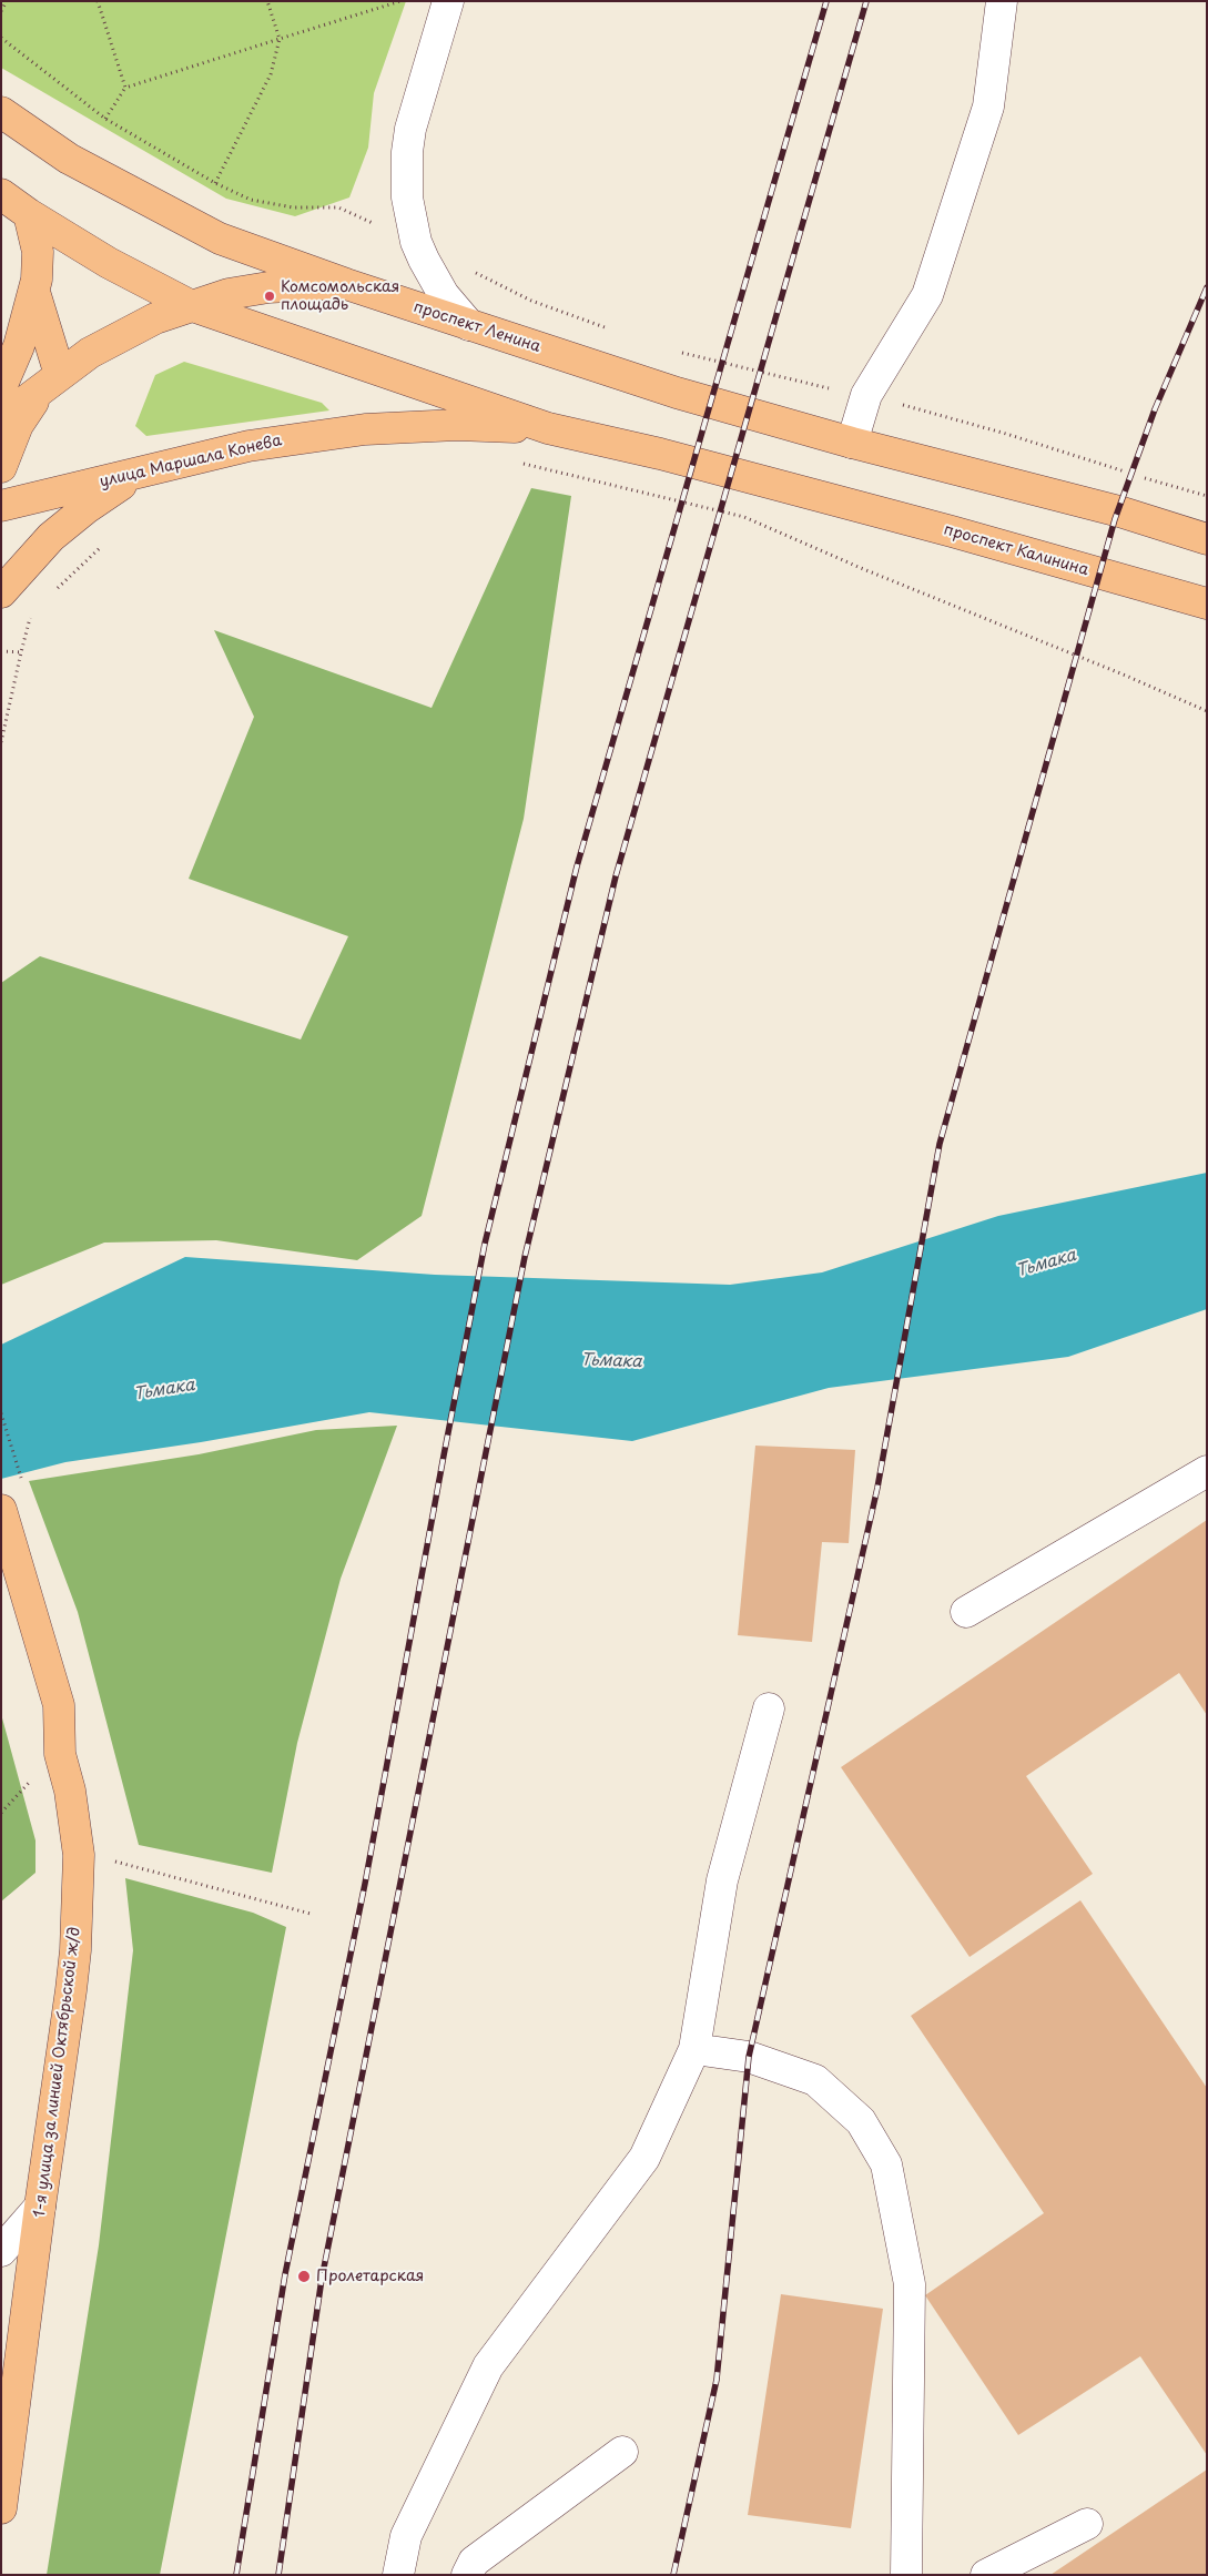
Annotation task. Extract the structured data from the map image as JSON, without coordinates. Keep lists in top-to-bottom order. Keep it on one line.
{"streets":{"main road":["проспект Ленина","улица Маршала Конева","проспект Калинина","1-я улица за линией Октябрьской ж/д"]},"crossings":[["улица Маршала Конева","проспект Калинина"]],"water":["Тьмака"],"places":["Комсомольская площадь","Пролетарская"]}
